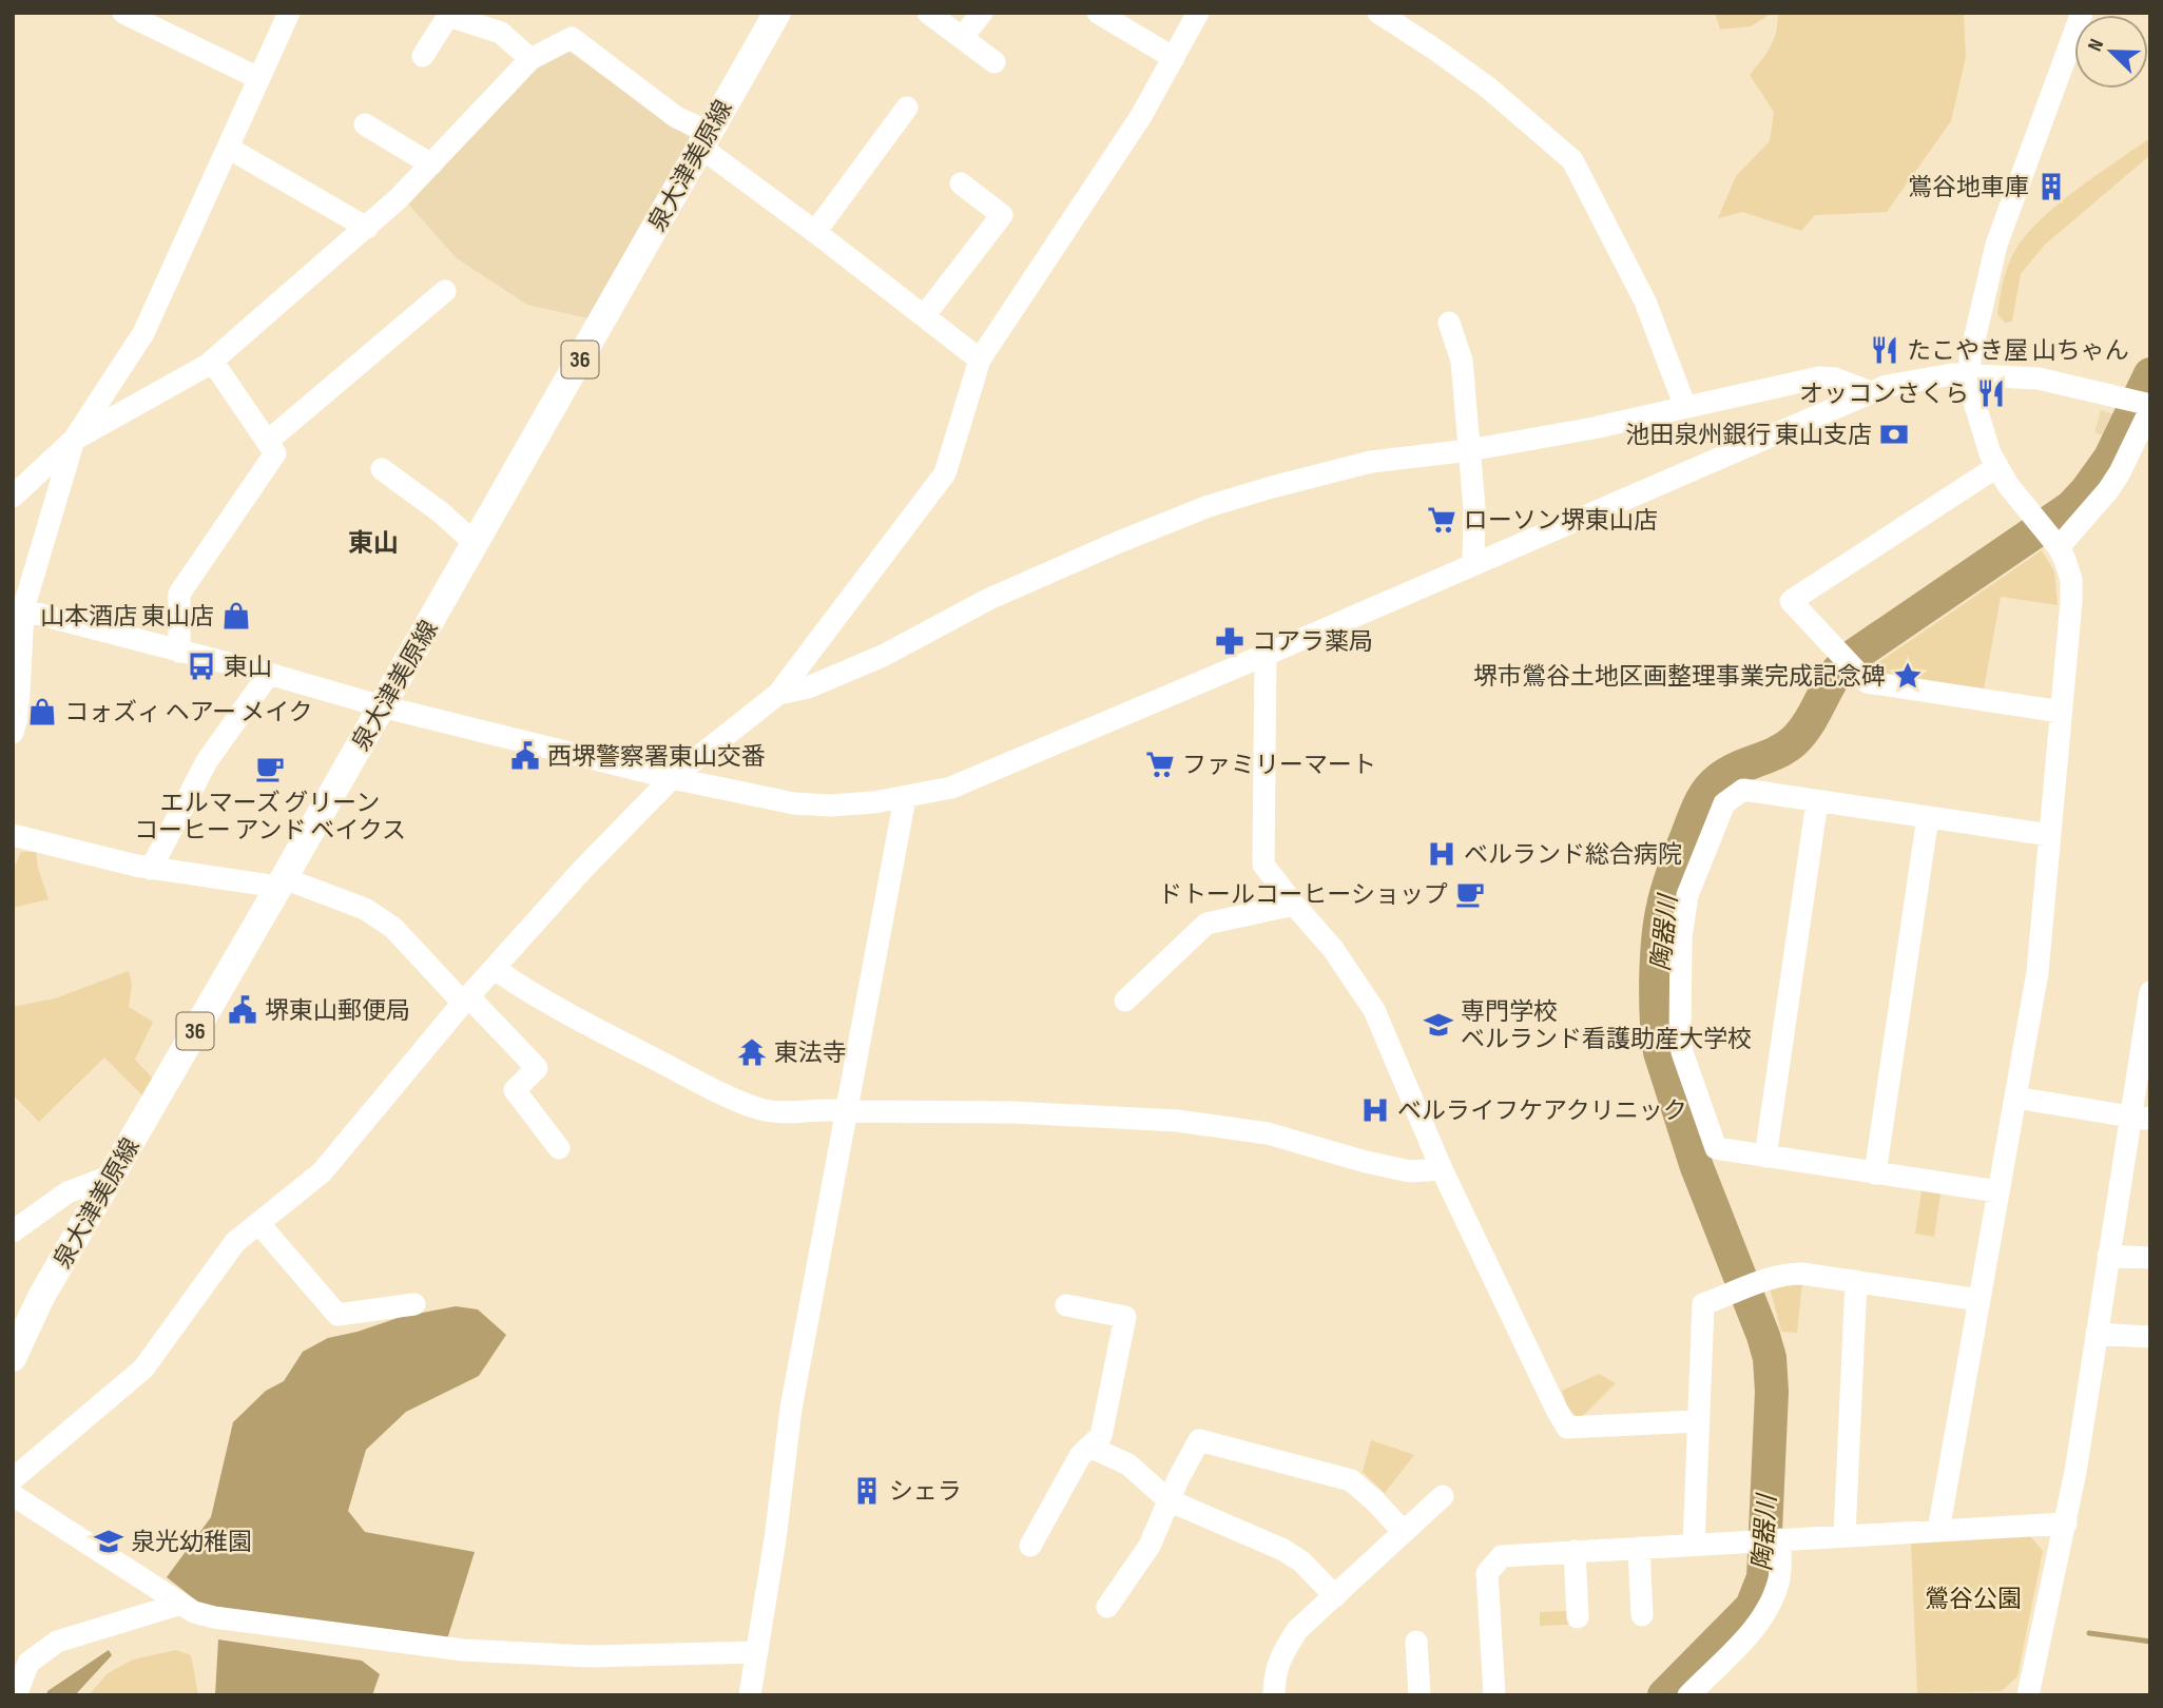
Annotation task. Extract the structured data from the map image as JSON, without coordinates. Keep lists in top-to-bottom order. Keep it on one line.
{"streets":{"main road":["泉大津美原線","36"]},"districts":["東山"],"water":["陶器川"],"parks":["鶯谷公園"],"places":{"building":["鴬谷地車庫","シェラ"],"restaurant":["たこやき屋 山ちゃん","オッコンさくら"],"bank":["池田泉州銀行 東山支店"],"supermarket":["ローソン堺東山店","ファミリーマート"],"shop":["山本酒店 東山店","コォズィ ヘアー メイク"],"pharmacy":["コアラ薬局"],"bus stop":["東山"],"place":["堺市鶯谷土地区画整理事業完成記念碑"],"public building":["西堺警察署東山交番","堺東山郵便局"],"cafe":["エルマーズ グリーン コーヒー アンド ベイクス","ドトールコーヒーショップ"],"hospital":["ベルランド総合病院","ベルライフケアクリニック"],"school or university":["専門学校 ベルランド看護助産大学校","泉光幼稚園"],"temple":["東法寺"]},"north":"top left"}
